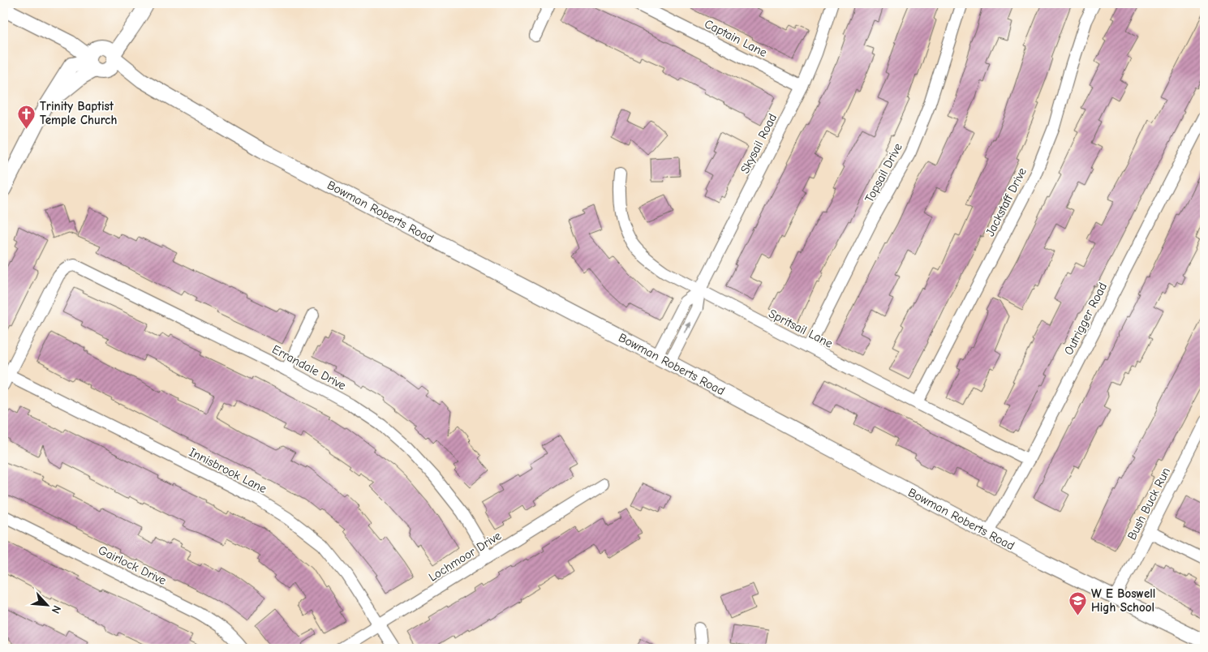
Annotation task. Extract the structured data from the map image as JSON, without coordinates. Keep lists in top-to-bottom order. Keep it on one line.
{"streets":{"street":["Captain Lane","Skysail Road","Topsail Drive","Jackstaff Drive","Bowman Roberts Road","Outrigger Road","Spritsail Lane","Errandale Drive","Innisbrook Lane","Bush Buck Run","Lochmoor Drive","Gairlock Drive"]},"crossings":[["Captain Lane","Skysail Road"],["Skysail Road","Bowman Roberts Road"],["Skysail Road","Spritsail Lane"],["Topsail Drive","Spritsail Lane"],["Jackstaff Drive","Spritsail Lane"],["Bowman Roberts Road","Outrigger Road"],["Bowman Roberts Road","Bush Buck Run"],["Outrigger Road","Spritsail Lane"],["Errandale Drive","Innisbrook Lane"],["Errandale Drive","Lochmoor Drive"],["Innisbrook Lane","Lochmoor Drive"]],"places":{"church":["Trinity Baptist Temple Church"],"school or university":["W E Boswell High School"]},"north":"bottom right"}
